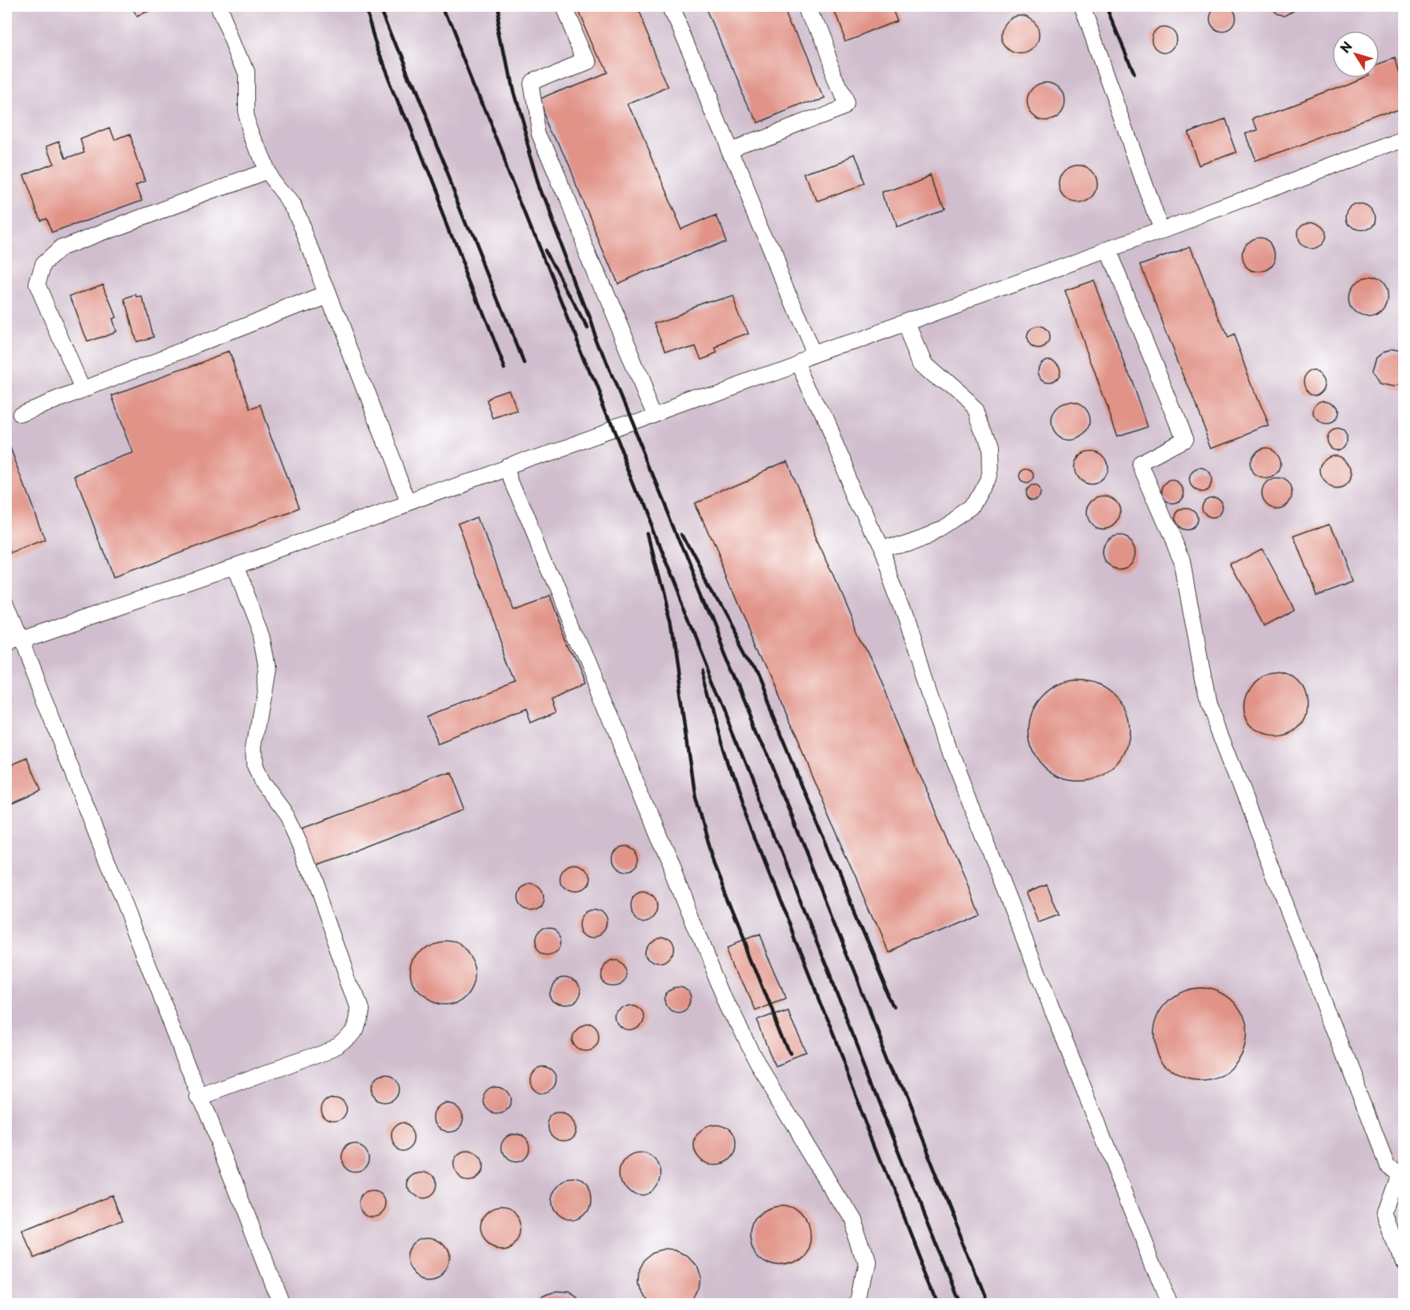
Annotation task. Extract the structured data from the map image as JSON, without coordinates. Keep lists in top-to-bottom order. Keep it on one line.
{"north":"top left"}
